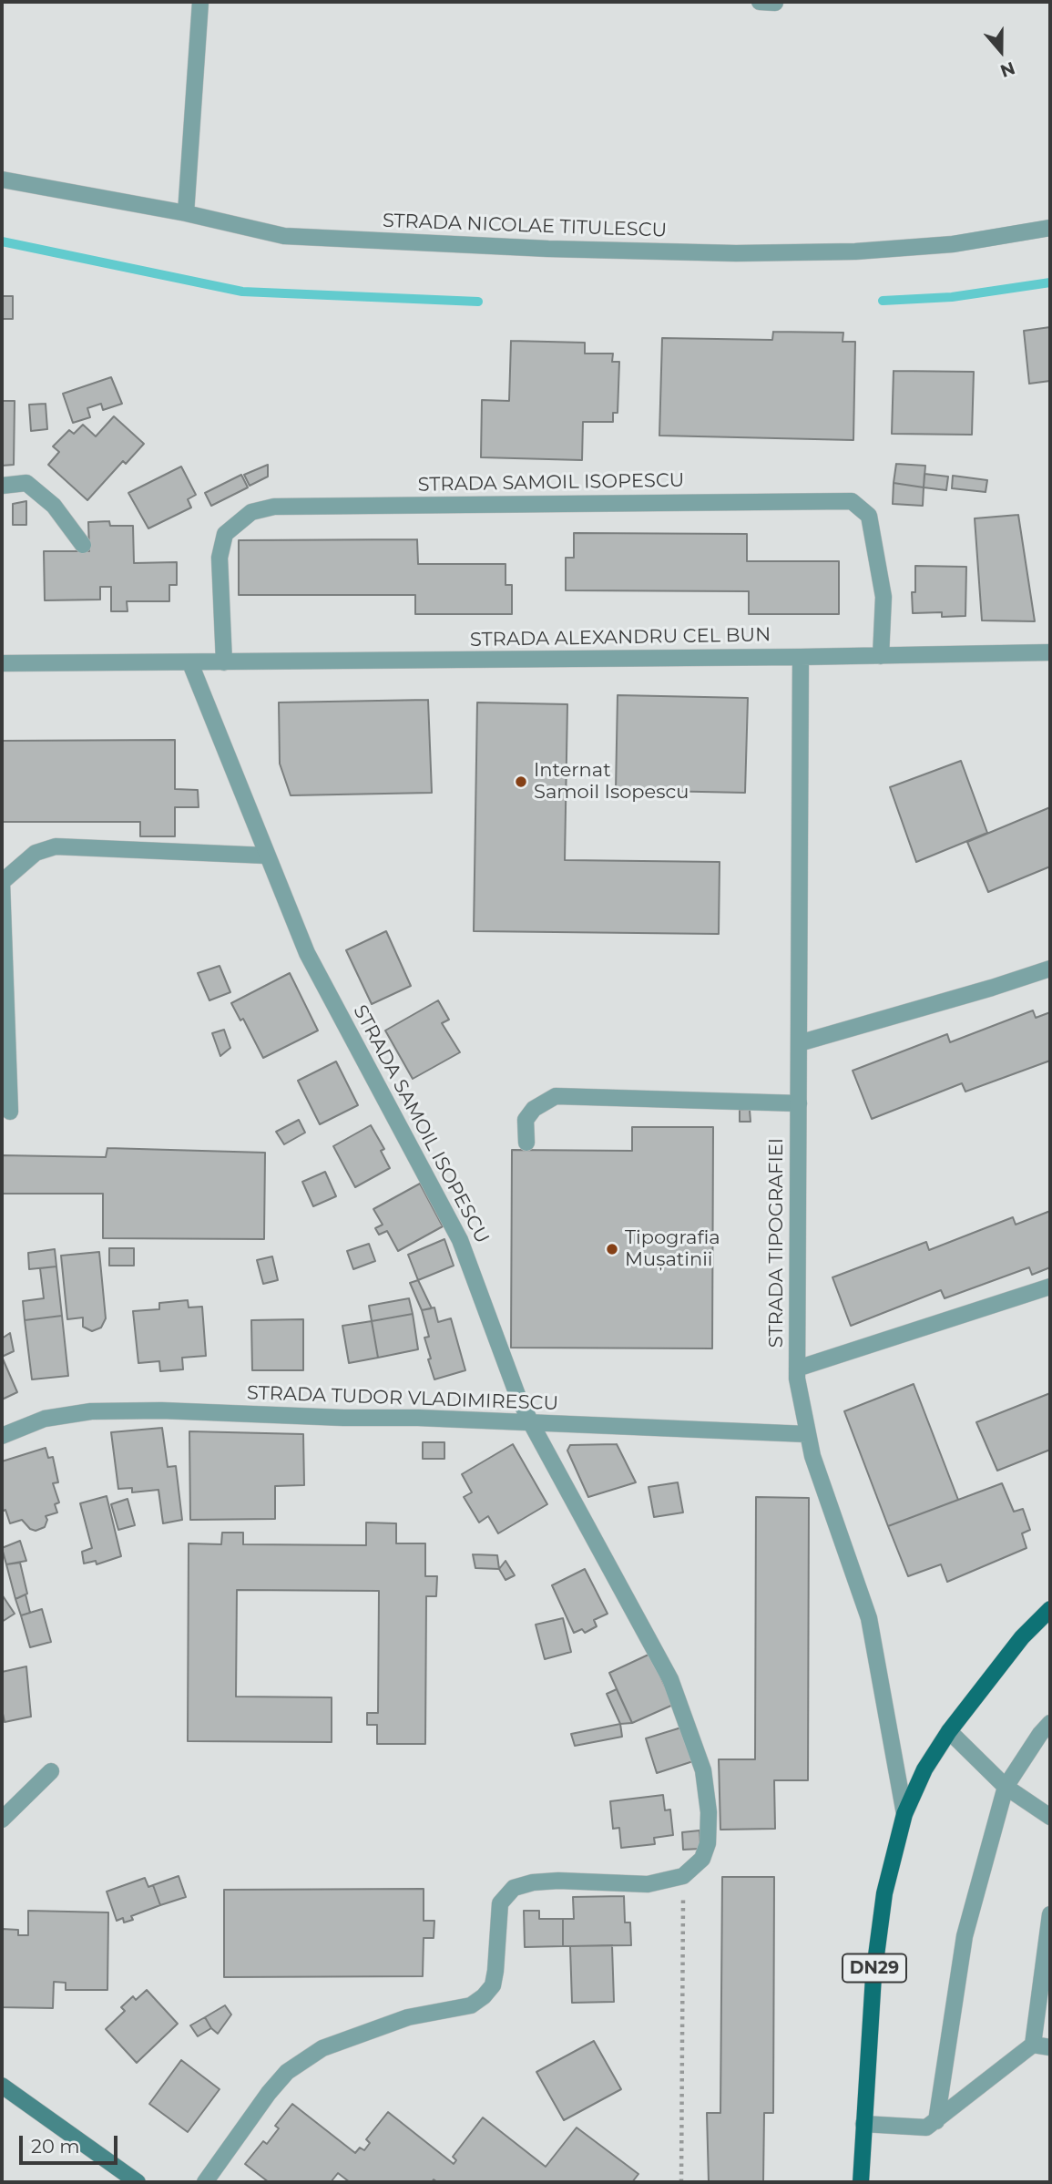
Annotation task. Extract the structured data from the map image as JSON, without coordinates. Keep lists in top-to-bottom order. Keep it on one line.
{"streets":{"main road":["DN29"],"street":["STRADA NICOLAE TITULESCU","STRADA SAMOIL ISOPESCU","STRADA ALEXANDRU CEL BUN","STRADA TIPOGRAFIEI","STRADA TUDOR VLADIMIRESCU"]},"crossings":[["STRADA SAMOIL ISOPESCU","STRADA ALEXANDRU CEL BUN"],["STRADA SAMOIL ISOPESCU","STRADA TUDOR VLADIMIRESCU"],["STRADA ALEXANDRU CEL BUN","STRADA TIPOGRAFIEI"],["STRADA TIPOGRAFIEI","STRADA TUDOR VLADIMIRESCU"],["STRADA TIPOGRAFIEI","DN29"]],"places":["Internat Samoil Isopescu","Tipografia Mușatinii"],"scale_bar":"20 m","north":"bottom"}
